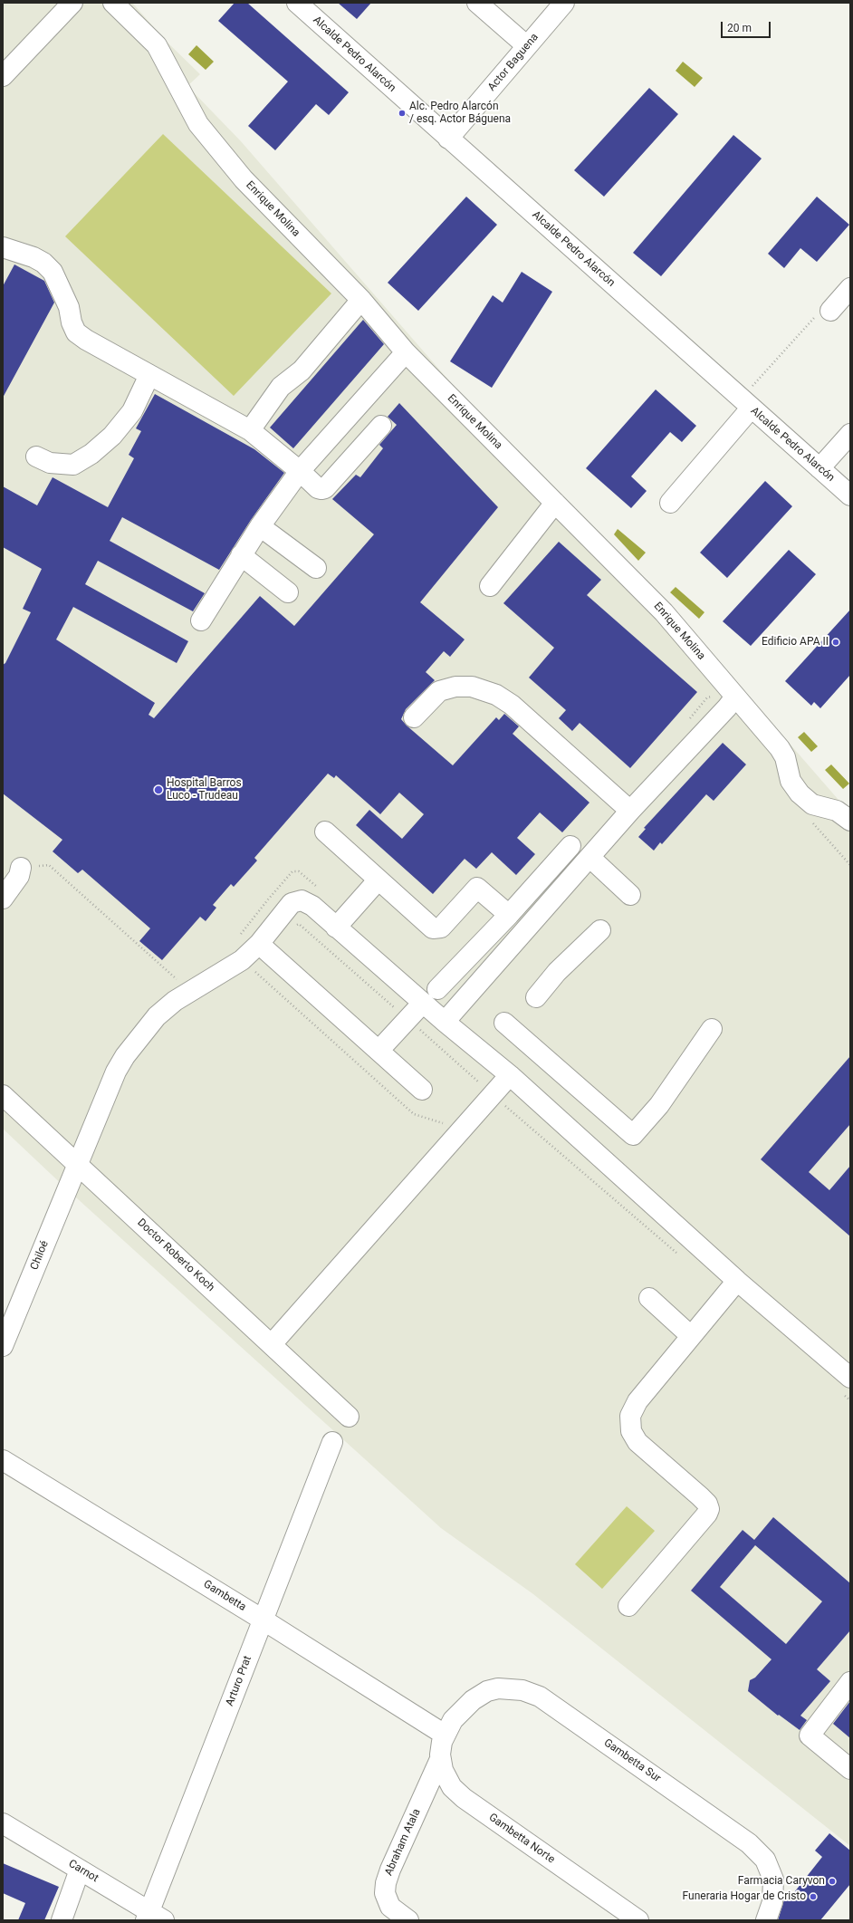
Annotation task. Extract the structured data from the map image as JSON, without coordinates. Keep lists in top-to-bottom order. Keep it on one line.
{"streets":{"street":["Alcalde Pedro Alarcón","Actor Baguena","Enrique Molina","Chiloé","Doctor Roberto Koch","Gambetta","Arturo Prat","Gambetta Sur","Gambetta Norte","Abraham Atala","Carnot"]},"crossings":[["Alcalde Pedro Alarcón","Actor Baguena"],["Chiloé","Doctor Roberto Koch"],["Gambetta","Arturo Prat"],["Gambetta","Gambetta Sur"],["Gambetta","Gambetta Norte"],["Arturo Prat","Carnot"],["Gambetta Sur","Gambetta Norte"],["Gambetta Norte","Abraham Atala"]],"places":["Alc. Pedro Alarcón / esq. Actor Báguena","Edificio APA II","Hospital Barros Luco - Trudeau","Farmacia Caryvon","Funeraria Hogar de Cristo"],"scale_bar":"20 m"}
